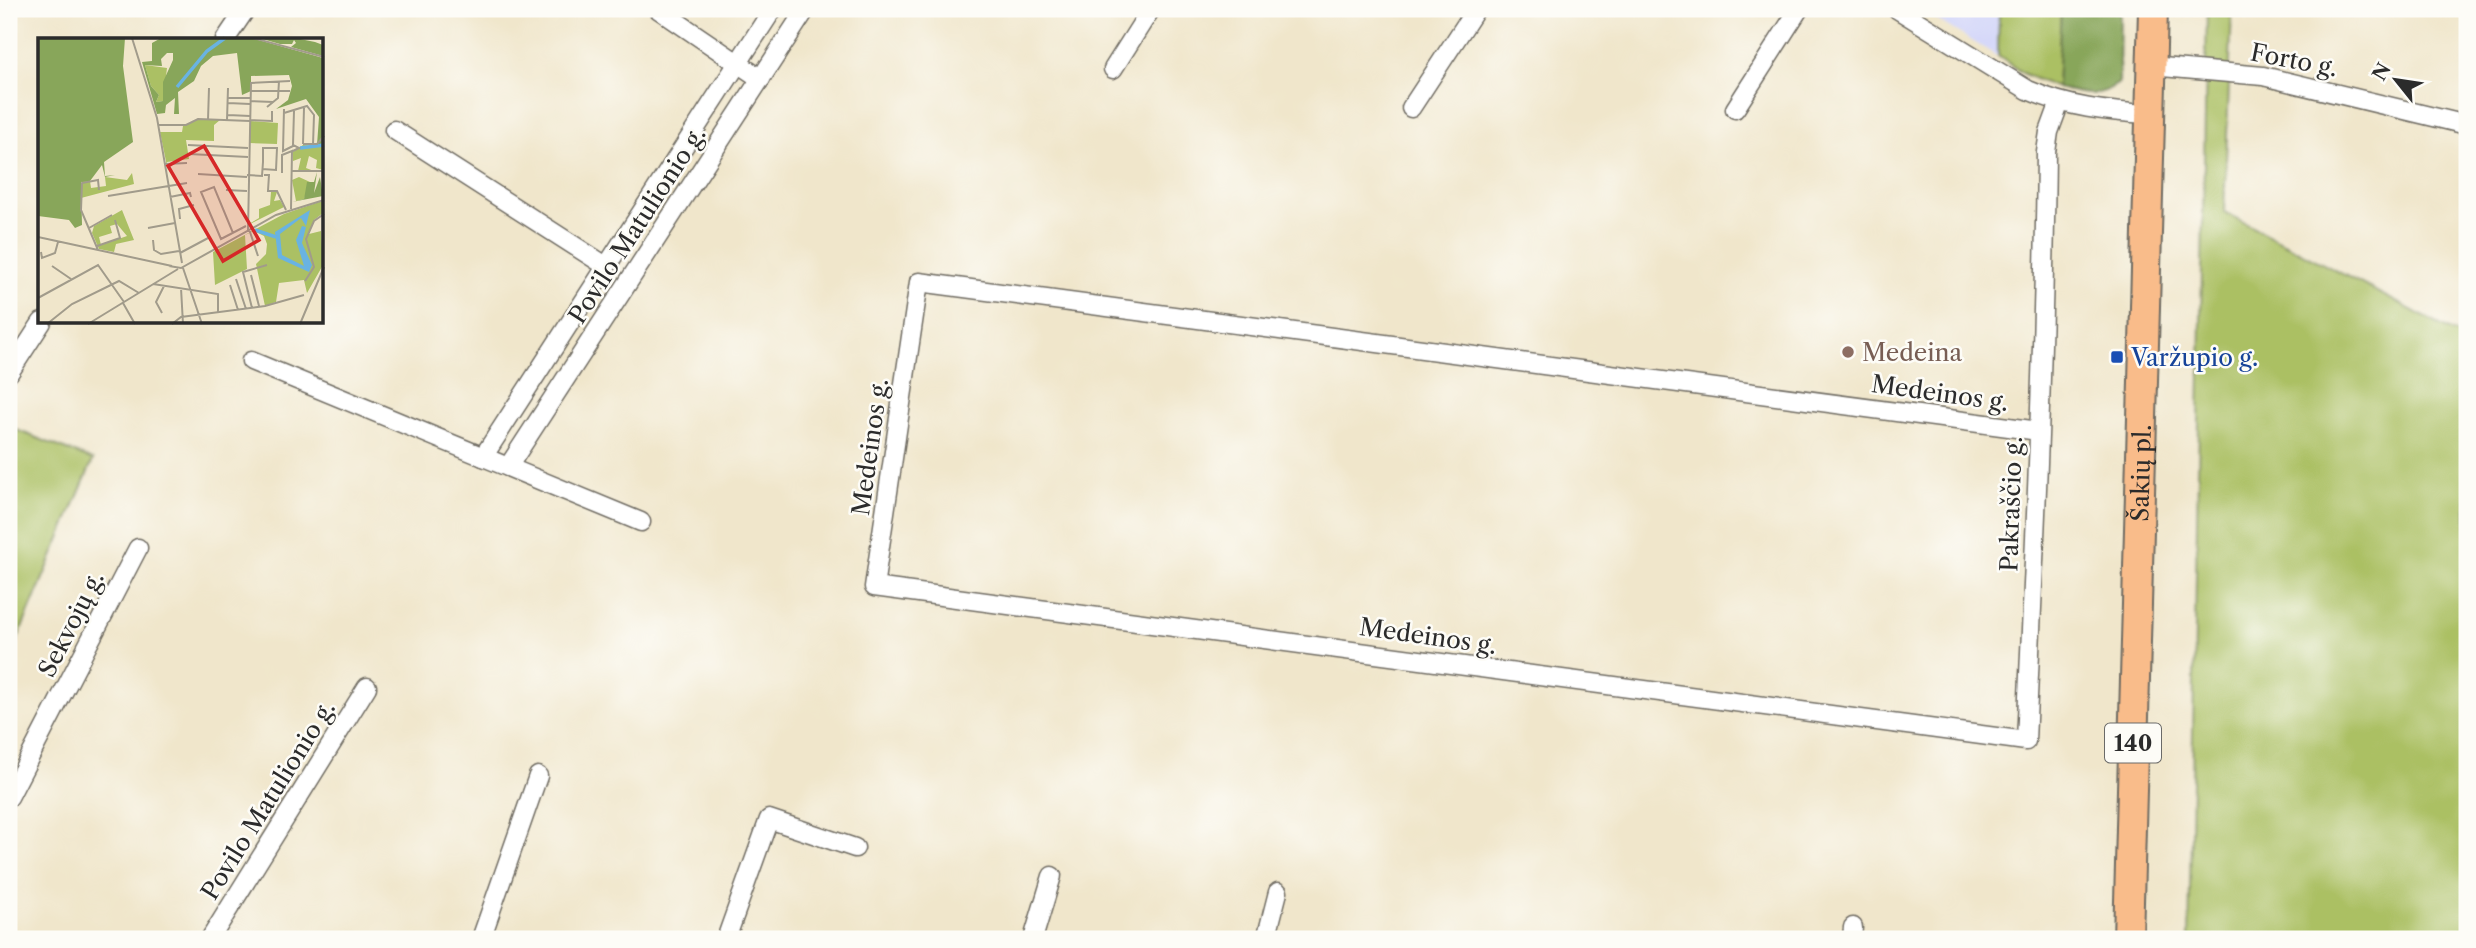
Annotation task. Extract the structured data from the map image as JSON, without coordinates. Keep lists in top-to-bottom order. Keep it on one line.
{"streets":{"main road":["Šakių pl.","140"],"street":["Forto g.","Povilo Matulionio g.","Medeinos g.","Pakraščio g.","Sekvojų g."]},"crossings":[["Forto g.","Šakių pl."],["Medeinos g.","Pakraščio g."]],"places":{"other":["Medeina"],"transit":["Varžupio g."]},"north":"top left"}
